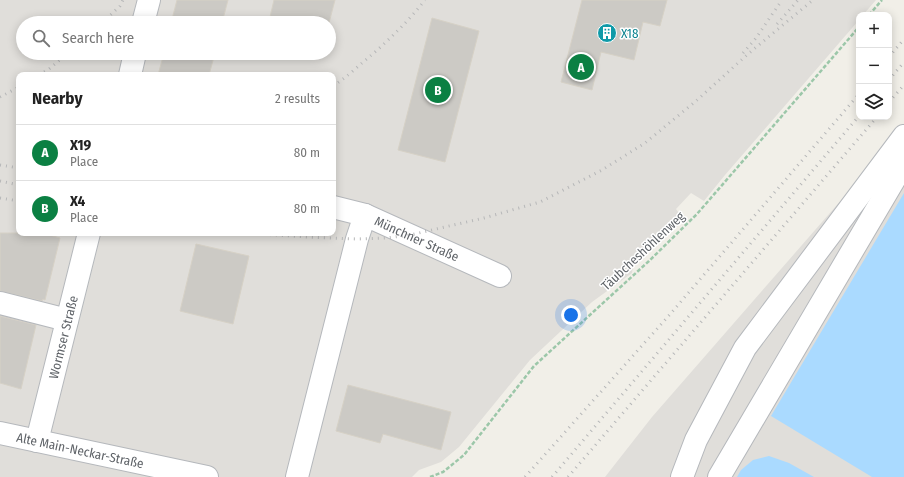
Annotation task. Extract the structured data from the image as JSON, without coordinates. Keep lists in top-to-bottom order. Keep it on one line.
{"streets":{"lane":["Münchner Straße","Wormser Straße","Alte Main-Neckar-Straße"],"path":["Täubcheshöhlenweg"]},"crossings":[["Wormser Straße","Alte Main-Neckar-Straße"]],"places":{"building":["X18"]},"page":{"map_buttons":["+","−"],"search":"Search here","pins":["A","B"],"heading":["Nearby","2 results"],"list":[{"mark":"A","name":"X19","note":"Place","value":"80 m"},{"mark":"B","name":"X4","note":"Place","value":"80 m"}]}}
